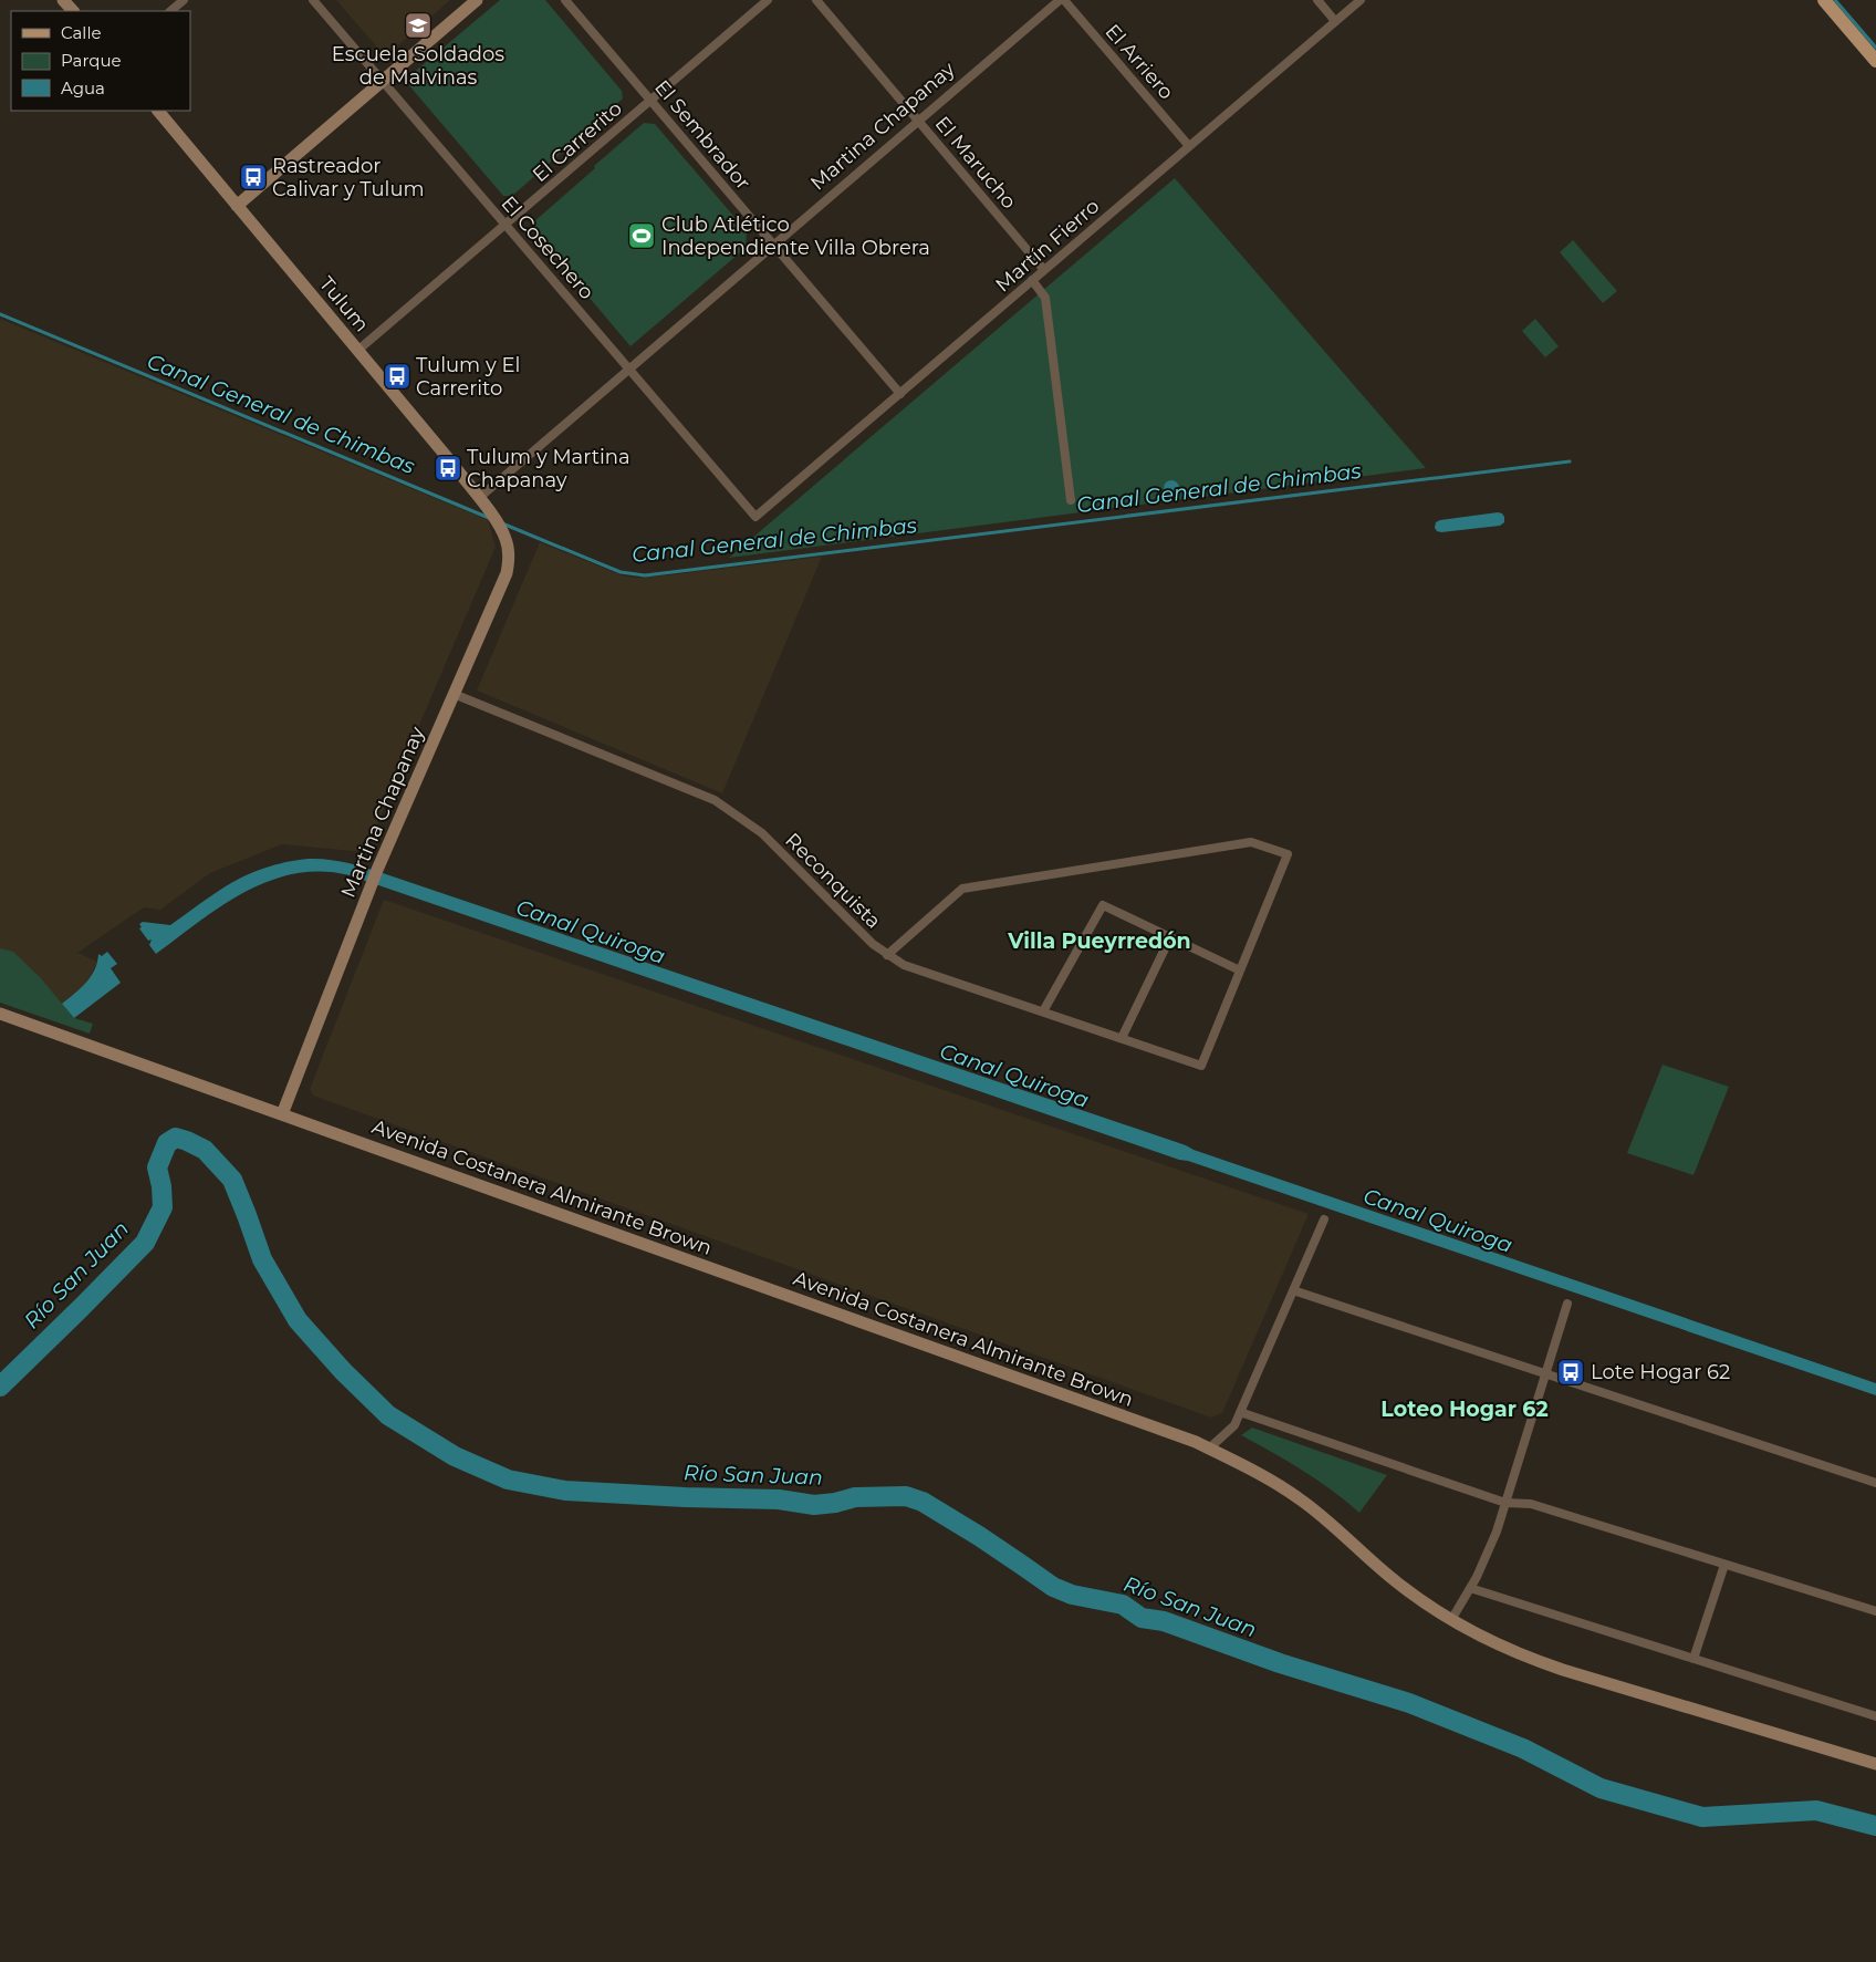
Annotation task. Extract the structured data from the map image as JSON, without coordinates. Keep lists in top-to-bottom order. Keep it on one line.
{"streets":{"main road":["Martina Chapanay","Tulum","Avenida Costanera Almirante Brown"],"street":["El Arriero","El Sembrador","El Carrerito","El Marucho","Martín Fierro","El Cosechero","Reconquista"]},"crossings":[["El Arriero","Martín Fierro"],["Martina Chapanay","El Sembrador"],["Martina Chapanay","El Marucho"],["Martina Chapanay","El Cosechero"],["Martina Chapanay","Tulum"],["Martina Chapanay","Reconquista"],["Martina Chapanay","Avenida Costanera Almirante Brown"],["El Sembrador","El Carrerito"],["El Sembrador","Martín Fierro"],["El Carrerito","El Cosechero"],["El Carrerito","Tulum"],["El Marucho","Martín Fierro"],["Martín Fierro","El Cosechero"]],"districts":["Villa Pueyrredón","Loteo Hogar 62"],"water":["Canal General de Chimbas","Canal Quiroga","Río San Juan"],"places":{"school or university":["Escuela Soldados de Malvinas"],"bus stop":["Rastreador Calivar y Tulum","Tulum y El Carrerito","Tulum y Martina Chapanay","Lote Hogar 62"],"sports":["Club Atlético Independiente Villa Obrera"]},"legend":["Calle","Parque","Agua"]}
